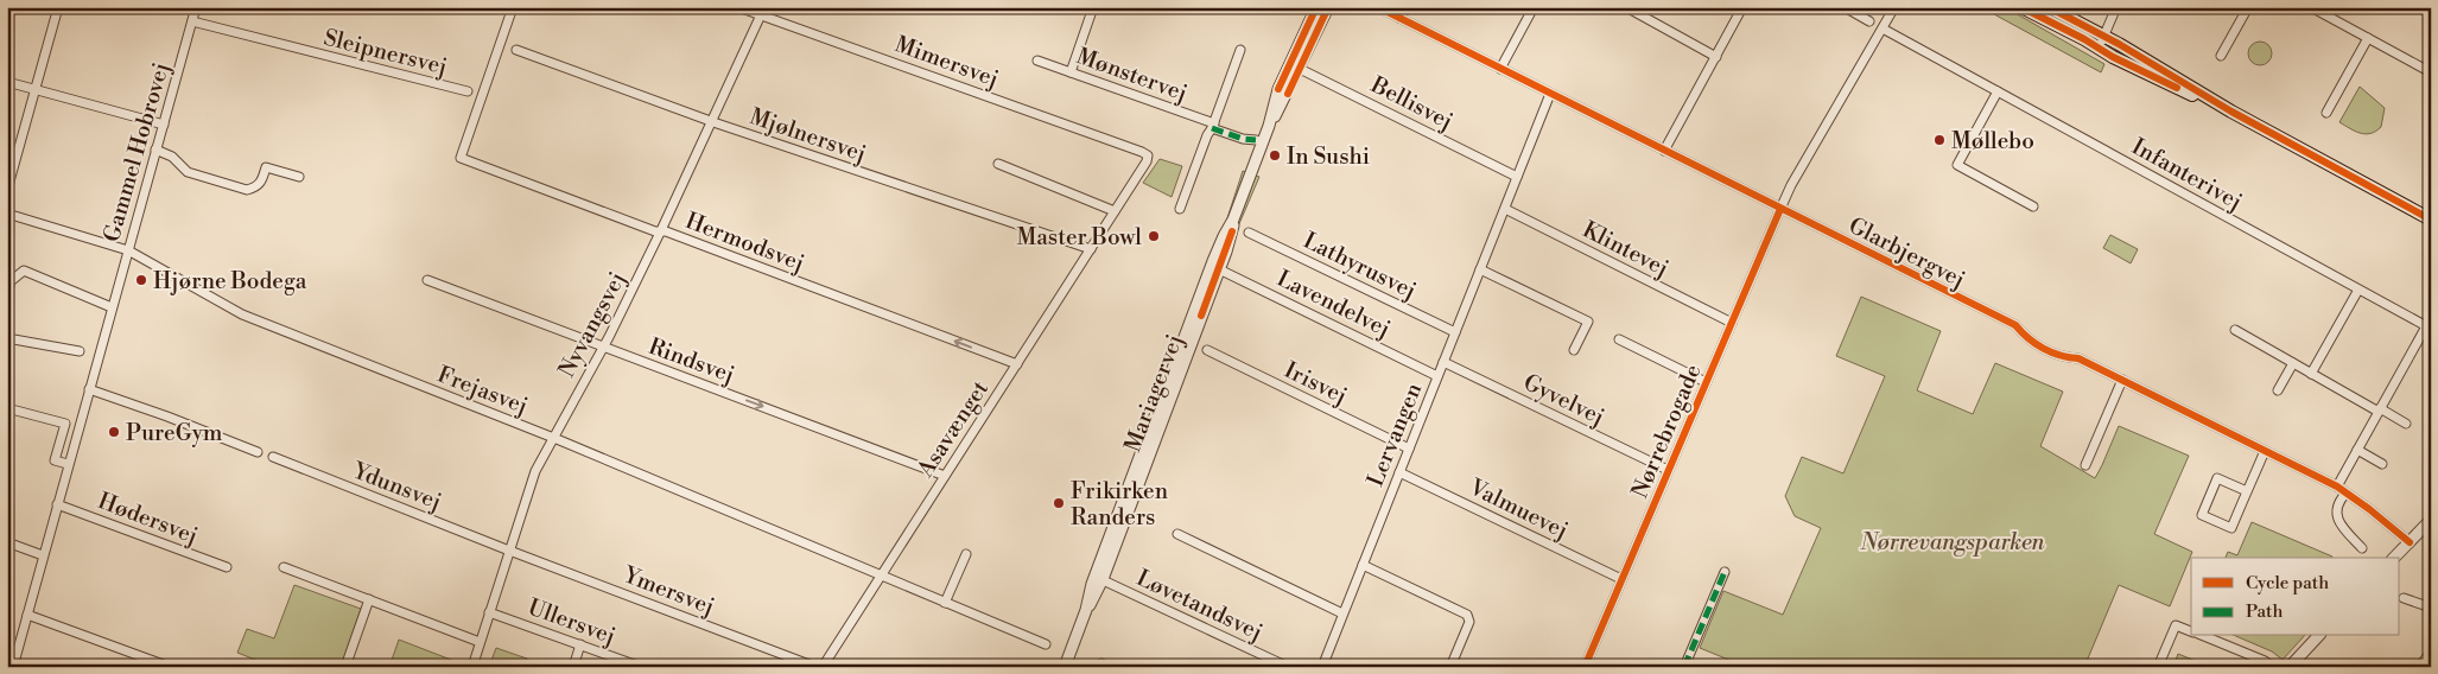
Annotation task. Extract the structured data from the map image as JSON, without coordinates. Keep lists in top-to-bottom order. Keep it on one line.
{"streets":{"street":["Sleipnersvej","Mimersvej","Mønstervej","Bellisvej","Mjølnersvej","Gammel Hobrovej","Infanterivej","Hermodsvej","Klintevej","Glarbjergvej","Lathyrusvej","Lavendelvej","Nyvangsvej","Rindsvej","Irisvej","Frejasvej","Mariagervej","Gyvelvej","Asavænget","Nørrebrogade","Lervangen","Ydunsvej","Valmuevej","Hødersvej","Ymersvej","Løvetandsvej","Ullersvej"]},"crossings":[["Sleipnersvej","Gammel Hobrovej"],["Mimersvej","Nyvangsvej"],["Mimersvej","Asavænget"],["Bellisvej","Mariagervej"],["Bellisvej","Lervangen"],["Mjølnersvej","Nyvangsvej"],["Mjølnersvej","Asavænget"],["Gammel Hobrovej","Frejasvej"],["Gammel Hobrovej","Hødersvej"],["Infanterivej","Nørrebrogade"],["Hermodsvej","Nyvangsvej"],["Hermodsvej","Asavænget"],["Klintevej","Nørrebrogade"],["Klintevej","Lervangen"],["Glarbjergvej","Nørrebrogade"],["Glarbjergvej","Lervangen"],["Lathyrusvej","Lervangen"],["Lavendelvej","Mariagervej"],["Lavendelvej","Lervangen"],["Nyvangsvej","Rindsvej"],["Nyvangsvej","Frejasvej"],["Nyvangsvej","Ydunsvej"],["Nyvangsvej","Ymersvej"],["Nyvangsvej","Ullersvej"],["Rindsvej","Asavænget"],["Irisvej","Lervangen"],["Frejasvej","Asavænget"],["Mariagervej","Løvetandsvej"],["Gyvelvej","Nørrebrogade"],["Gyvelvej","Lervangen"],["Nørrebrogade","Valmuevej"],["Lervangen","Valmuevej"],["Ydunsvej","Ymersvej"]],"one_way":["Hermodsvej","Rindsvej"],"parks":["Nørrevangsparken"],"places":["Møllebo","In Sushi","Master Bowl","Hjørne Bodega","PureGym","Frikirken Randers"],"legend":["Cycle path","Path"]}
